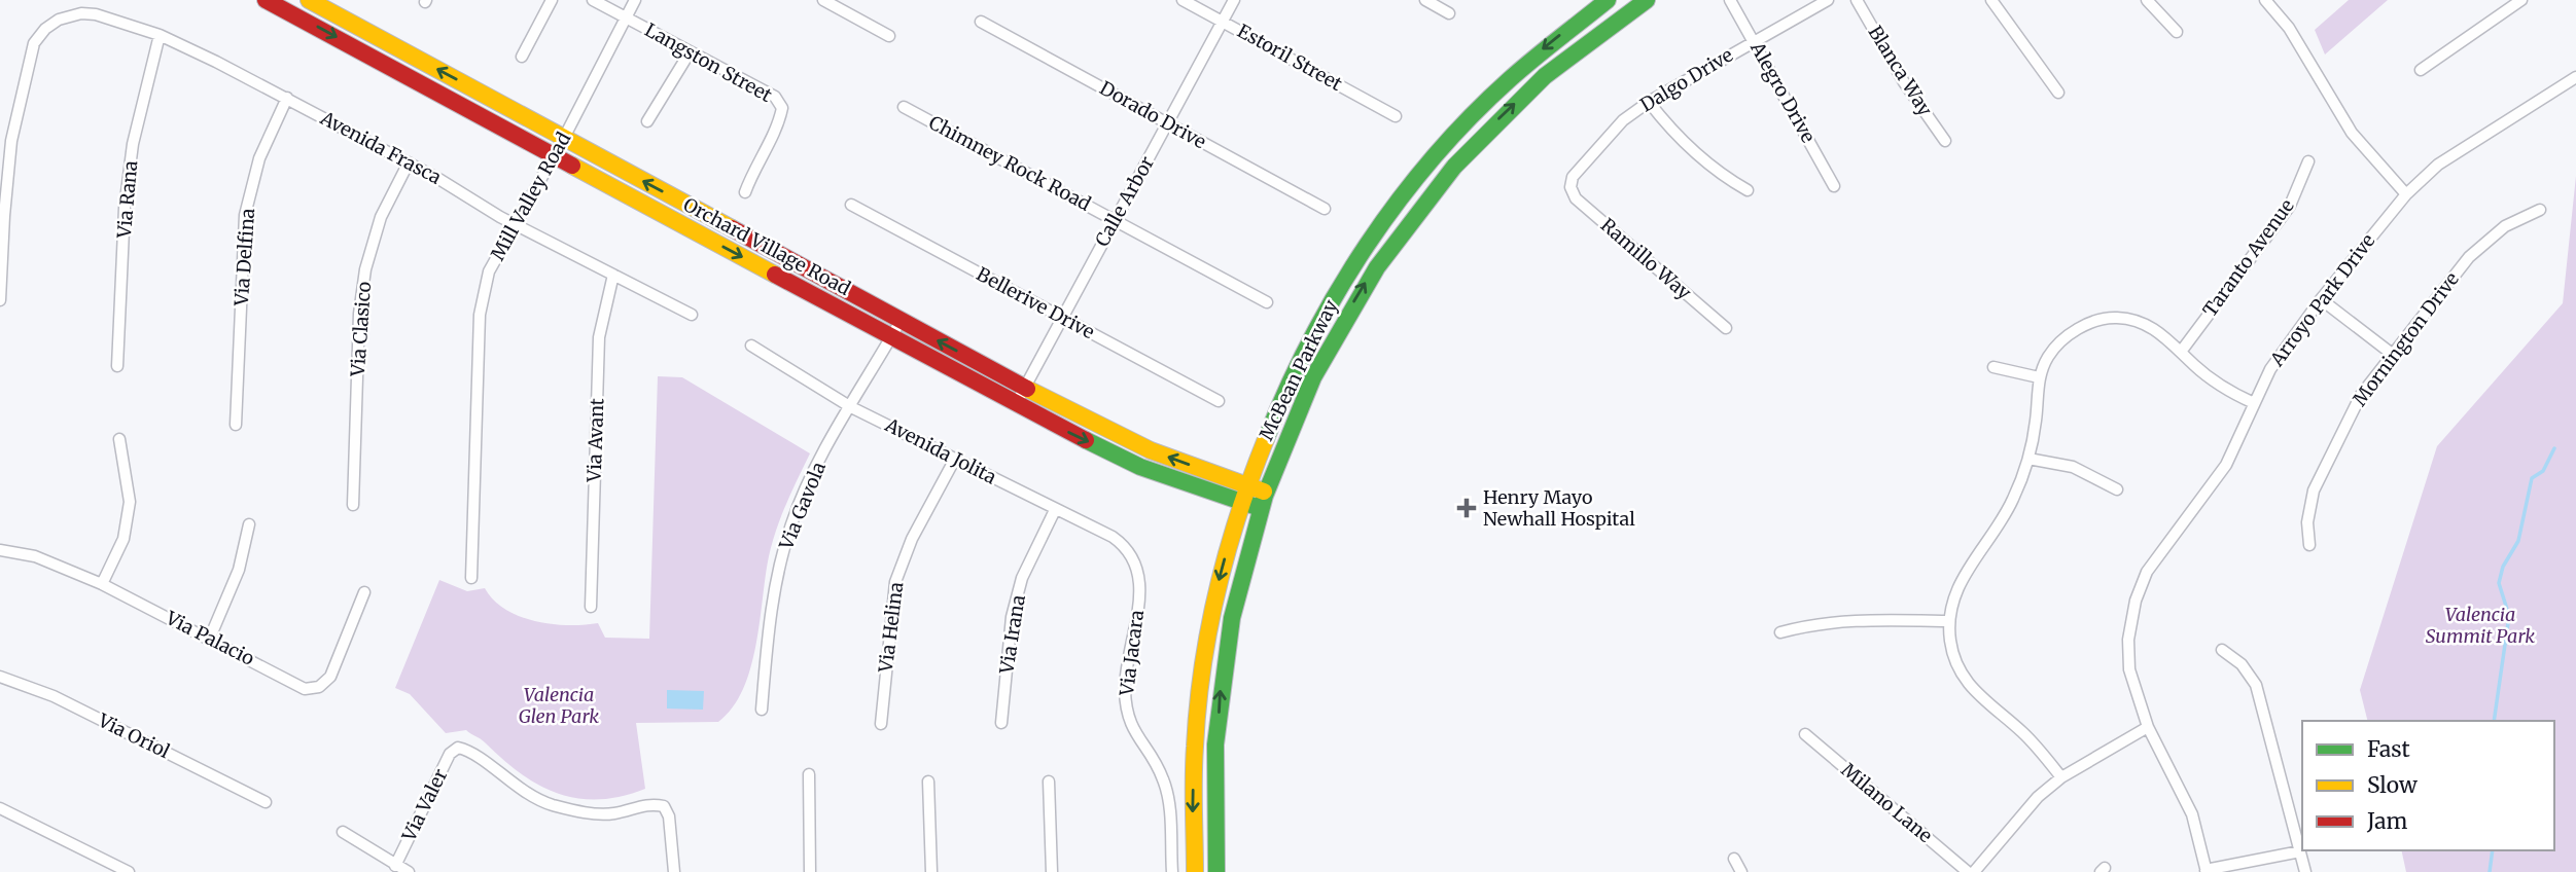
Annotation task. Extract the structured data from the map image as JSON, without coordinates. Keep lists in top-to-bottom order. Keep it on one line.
{"streets":{"main road":["Orchard Village Road","McBean Parkway"],"street":["Estoril Street","Langston Street","Blanca Way","Dalgo Drive","Alegro Drive","Dorado Drive","Avenida Frasca","Chimney Rock Road","Mill Valley Road","Via Rana","Calle Arbor","Via Delfina","Taranto Avenue","Ramillo Way","Arroyo Park Drive","Bellerive Drive","Via Clasico","Mornington Drive","Via Avant","Avenida Jolita","Via Gavola","Via Helina","Via Irana","Via Palacio","Via Jacara","Via Oriol","Milano Lane","Via Valer"]},"crossings":[["Estoril Street","Calle Arbor"],["Langston Street","Mill Valley Road"],["Dalgo Drive","Alegro Drive"],["Dalgo Drive","Ramillo Way"],["Dorado Drive","Calle Arbor"],["Avenida Frasca","Mill Valley Road"],["Avenida Frasca","Via Rana"],["Avenida Frasca","Via Delfina"],["Avenida Frasca","Via Clasico"],["Avenida Frasca","Via Avant"],["Chimney Rock Road","Calle Arbor"],["Mill Valley Road","Orchard Village Road"],["Calle Arbor","Orchard Village Road"],["Calle Arbor","Bellerive Drive"],["Orchard Village Road","McBean Parkway"],["Orchard Village Road","Via Gavola"],["Avenida Jolita","Via Gavola"],["Avenida Jolita","Via Helina"],["Avenida Jolita","Via Irana"],["Avenida Jolita","Via Jacara"]],"parks":["Valencia Summit Park","Valencia Glen Park"],"places":{"health":["Henry Mayo Newhall Hospital"]},"legend":["Fast","Slow","Jam"]}
